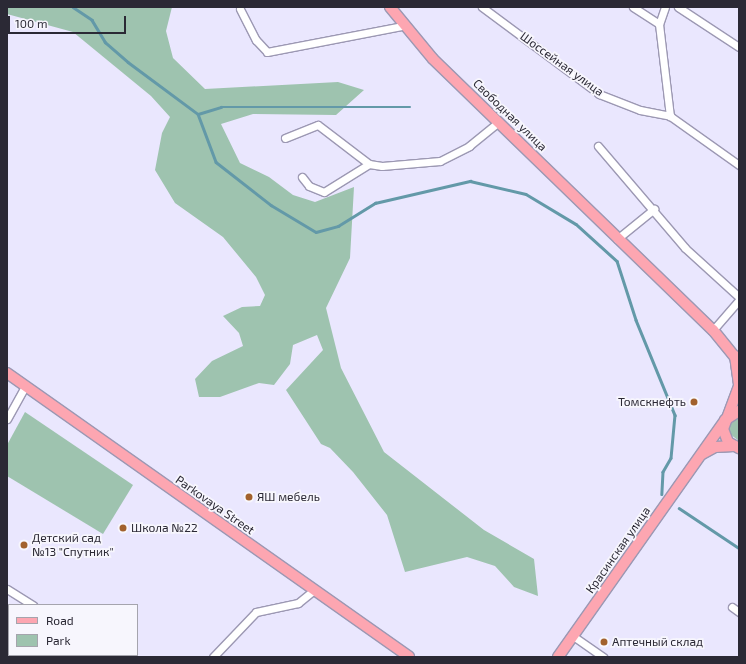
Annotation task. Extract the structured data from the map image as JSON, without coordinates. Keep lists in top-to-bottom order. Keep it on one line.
{"streets":{"main road":["Свободная улица","Parkovaya Street","Красинская улица"],"street":["Шоссейная улица"]},"places":["Томскнефть","ЯШ мебель","Школа №22","Детский сад №13 \"Спутник\"","Аптечный склад"],"legend":["Road","Park"],"scale_bar":"100 m"}
